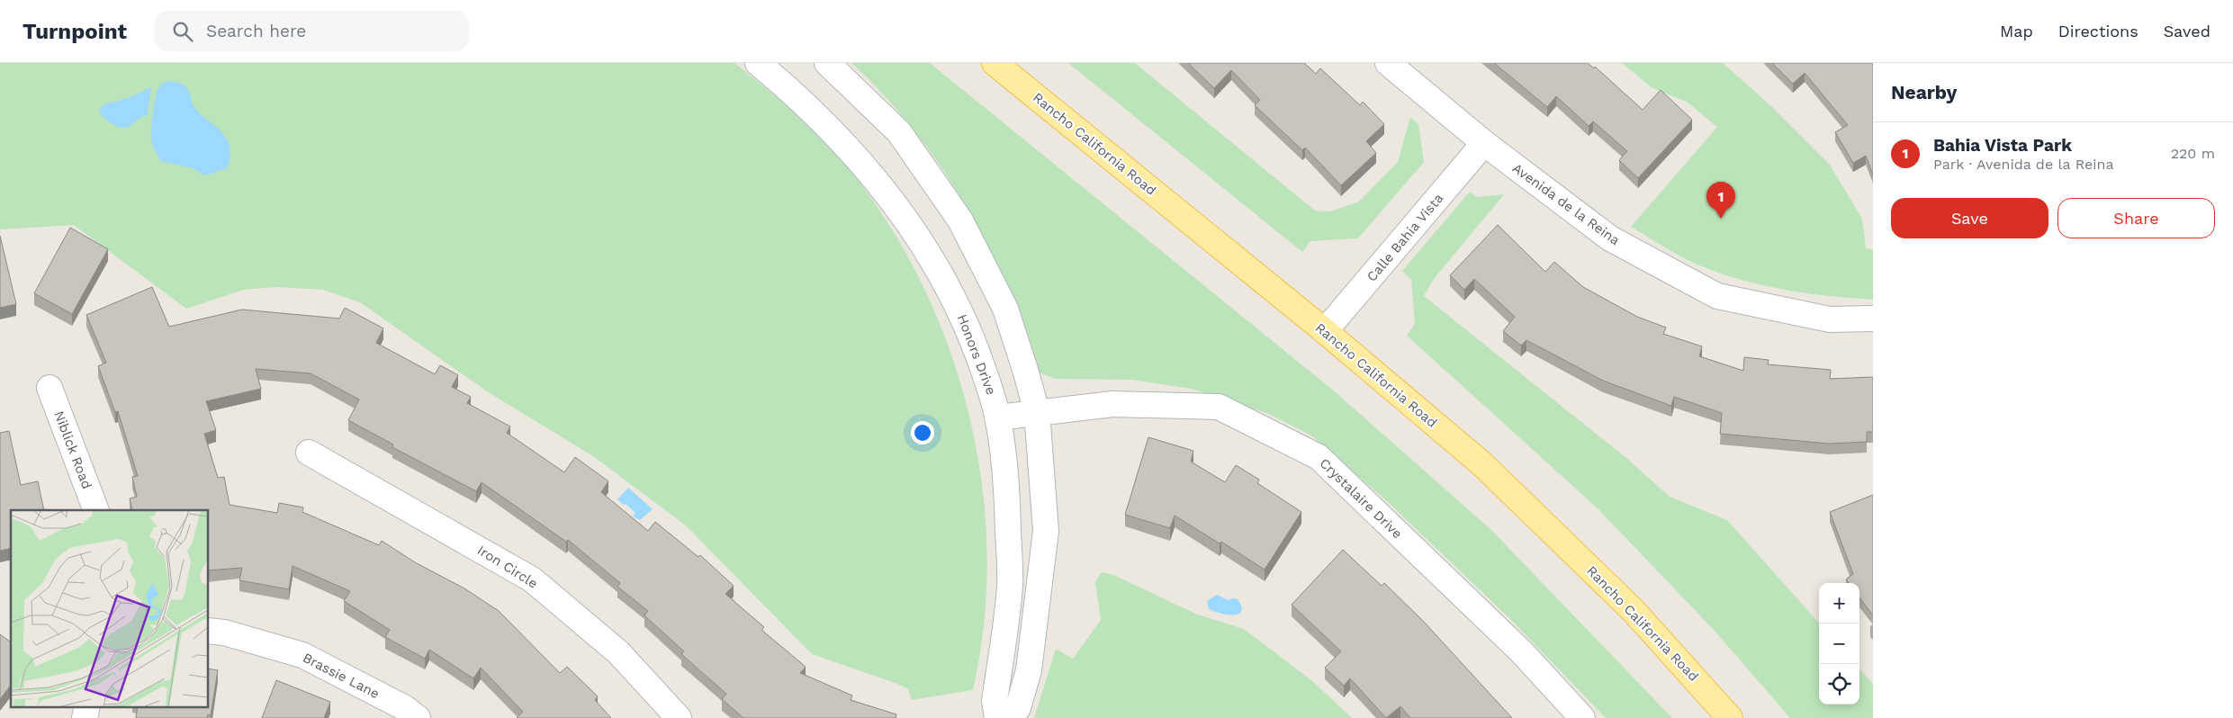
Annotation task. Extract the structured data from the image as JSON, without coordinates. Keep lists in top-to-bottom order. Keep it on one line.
{"streets":{"main road":["Rancho California Road"],"street":["Avenida de la Reina","Calle Bahia Vista","Honors Drive","Niblick Road","Crystalaire Drive","Iron Circle","Brassie Lane"]},"crossings":[["Rancho California Road","Calle Bahia Vista"],["Avenida de la Reina","Calle Bahia Vista"],["Honors Drive","Crystalaire Drive"]],"page":{"header":"Turnpoint","search":"Search here","nav":["Map","Directions","Saved"],"heading":"Nearby","list":[{"mark":"1","name":"Bahia Vista Park","note":"Park · Avenida de la Reina","value":"220 m"}],"pins":"1","buttons":["Save","Share"],"map_buttons":["+","−"]}}
